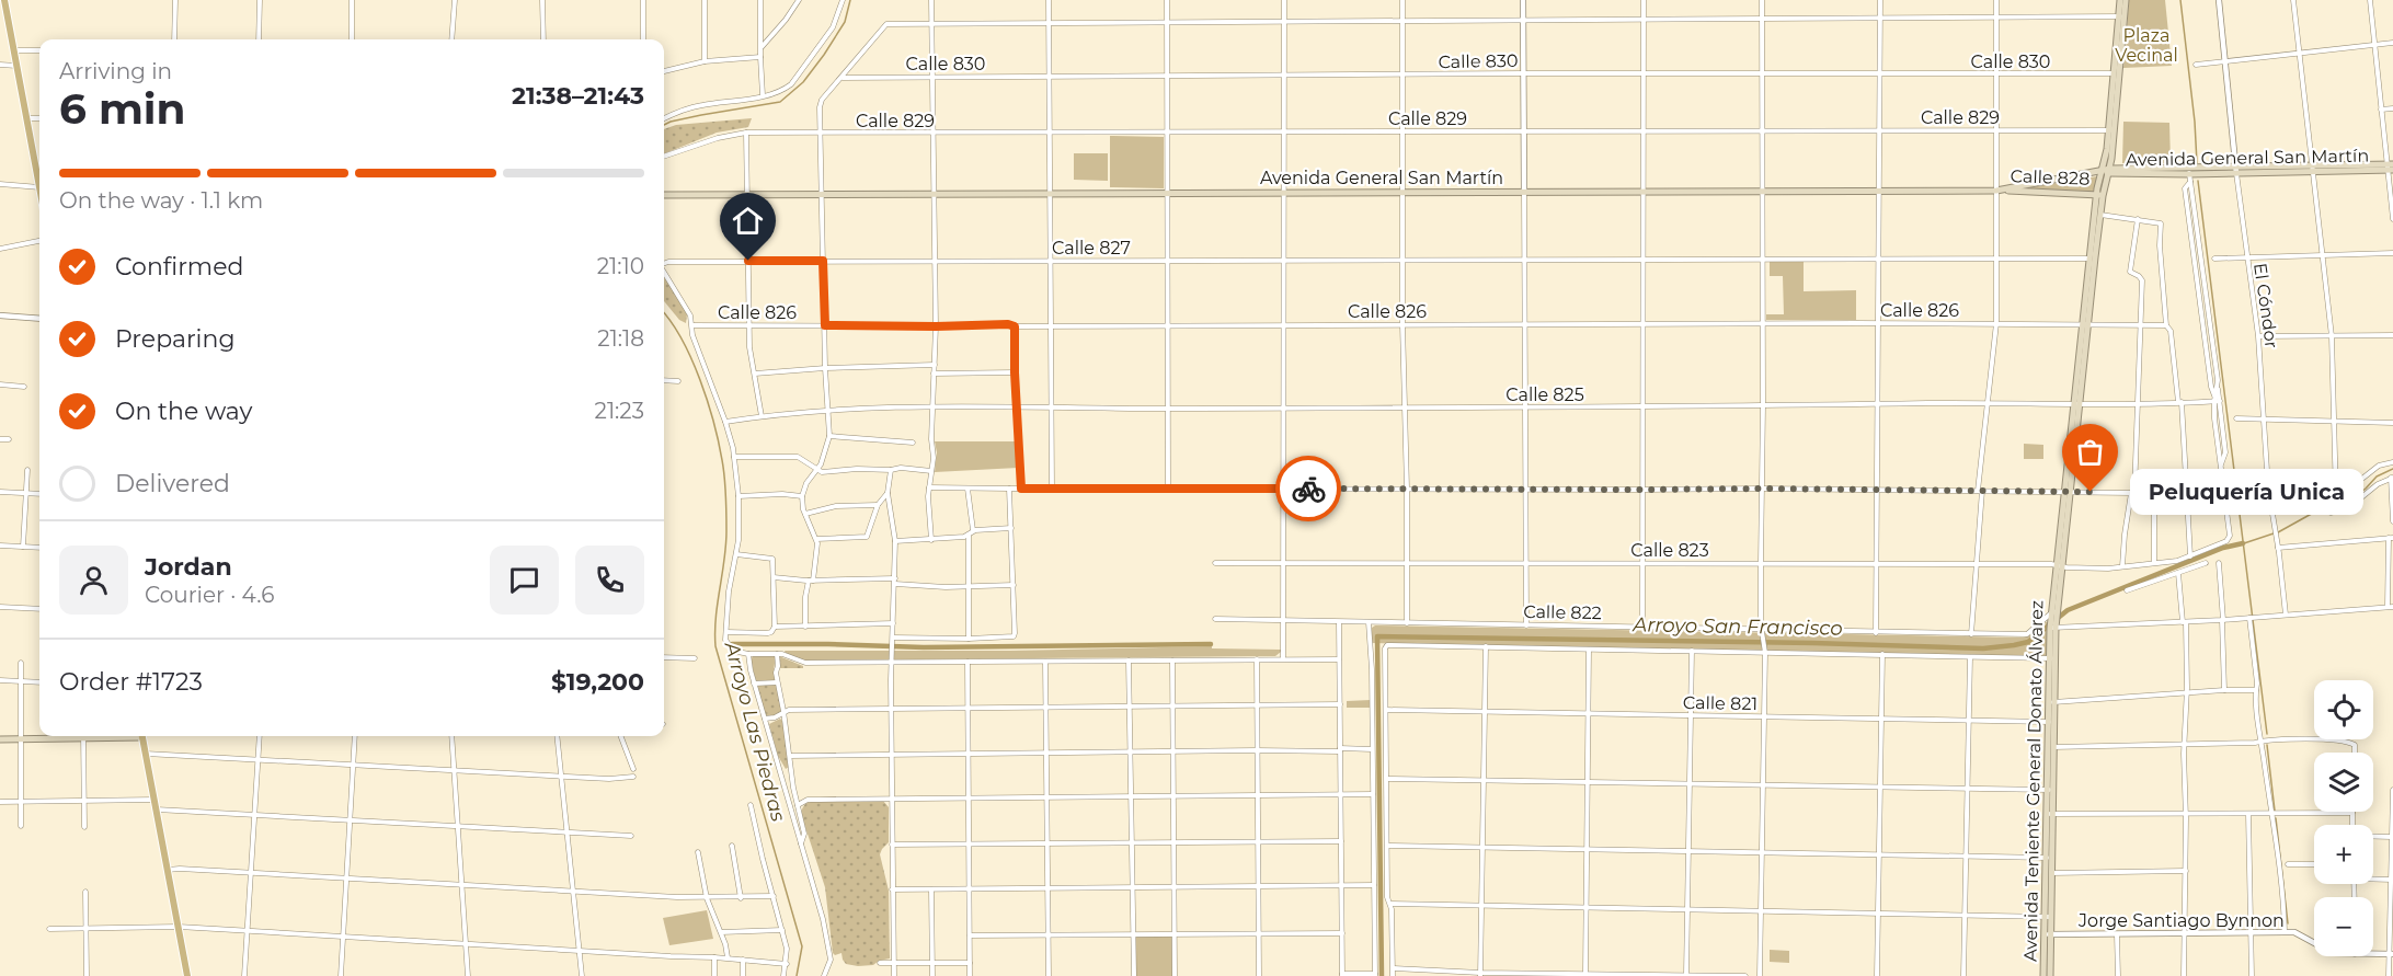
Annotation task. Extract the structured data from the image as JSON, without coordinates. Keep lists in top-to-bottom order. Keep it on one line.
{"streets":{"main road":["Avenida General San Martín","Calle 828","Avenida Teniente General Donato Álvarez"],"street":["Calle 830","Calle 829","Calle 827","El Cóndor","Calle 826","Calle 825","Calle 823","Calle 822","Calle 821","Jorge Santiago Bynnon"]},"crossings":[["Calle 830","Avenida Teniente General Donato Álvarez"],["Calle 829","Avenida Teniente General Donato Álvarez"],["Avenida General San Martín","Calle 828"],["Avenida General San Martín","El Cóndor"],["Avenida General San Martín","Avenida Teniente General Donato Álvarez"],["Calle 828","Avenida Teniente General Donato Álvarez"],["Calle 827","Avenida Teniente General Donato Álvarez"],["Calle 826","Avenida Teniente General Donato Álvarez"],["Calle 825","Avenida Teniente General Donato Álvarez"],["Calle 823","Avenida Teniente General Donato Álvarez"],["Calle 822","Calle 821"],["Calle 822","Avenida Teniente General Donato Álvarez"],["Calle 821","Avenida Teniente General Donato Álvarez"],["Avenida Teniente General Donato Álvarez","Jorge Santiago Bynnon"]],"water":["Arroyo San Francisco","Arroyo Las Piedras"],"parks":["Plaza Vecinal"],"places":["Peluquería Unica"],"page":{"heading":["6 min","Arriving in","21:38–21:43"],"panel":["Jordan","Courier · 4.6","Order #1723","$19,200"],"bar":"On the way · 1.1 km","list":[["Confirmed","21:10"],["Preparing","21:18"],["On the way","21:23"],"Delivered"],"bubble":"Peluquería Unica","map_buttons":["+","−"]}}
